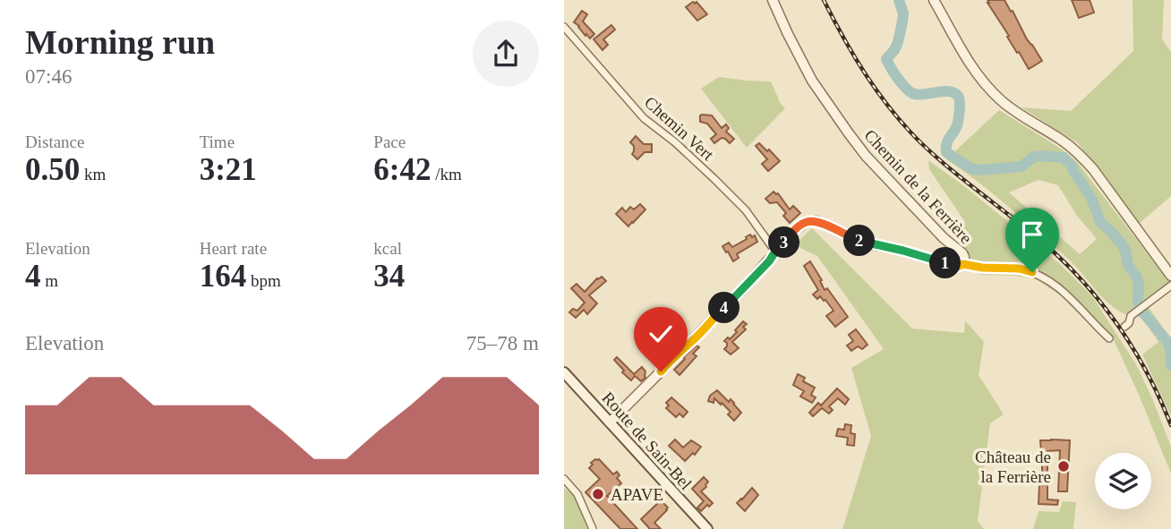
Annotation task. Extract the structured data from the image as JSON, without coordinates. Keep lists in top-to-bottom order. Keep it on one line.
{"streets":{"main road":["Route de Sain-Bel"],"street":["Chemin Vert","Chemin de la Ferrière"]},"places":["Château de la Ferrière","APAVE"],"page":{"heading":["Morning run","07:46"],"stats":[["Distance","0.50 km"],["Time","3:21"],["Pace","6:42 /km"],["Elevation","4 m"],["Heart rate","164 bpm"],["kcal","34"]],"pins":["2","3","1","4"],"chart":["Elevation","75–78 m"]}}
